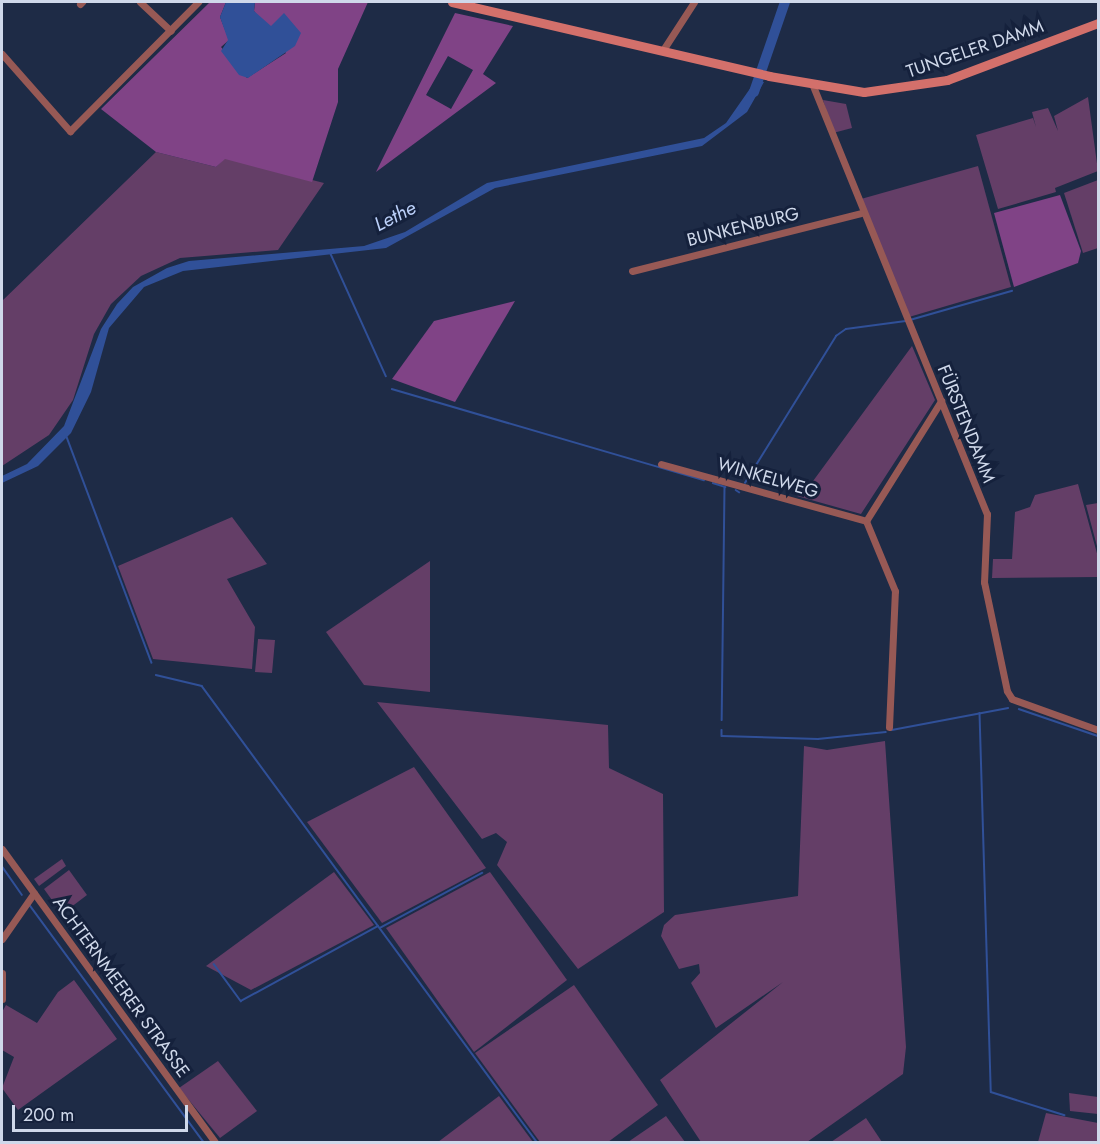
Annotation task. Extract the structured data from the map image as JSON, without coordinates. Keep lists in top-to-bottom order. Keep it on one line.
{"streets":{"street":["TUNGELER DAMM","BUNKENBURG","FÜRSTENDAMM","WINKELWEG","ACHTERNMEERER STRASSE"]},"crossings":[["TUNGELER DAMM","FÜRSTENDAMM"],["BUNKENBURG","FÜRSTENDAMM"]],"water":["Lethe"],"scale_bar":"200 m"}
